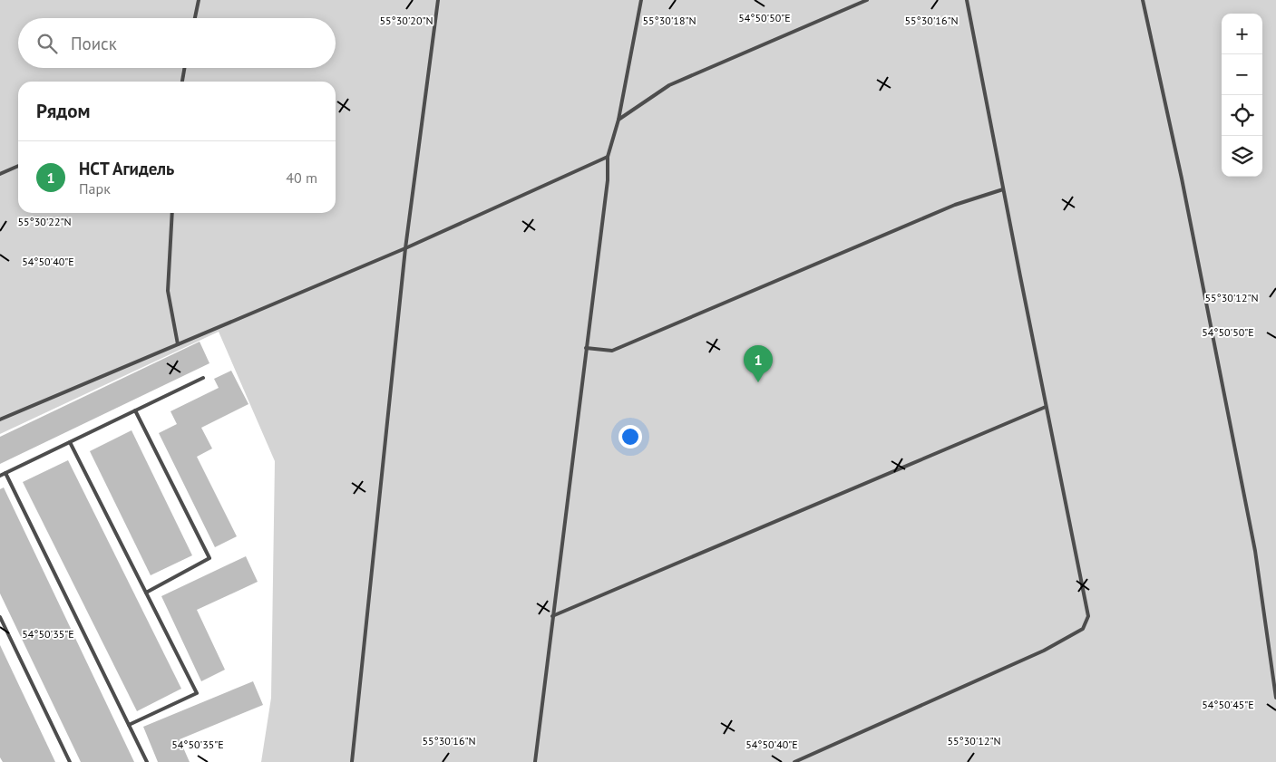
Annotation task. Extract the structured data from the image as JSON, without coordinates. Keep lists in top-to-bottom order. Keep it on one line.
{"page":{"map_buttons":["+","−"],"search":"Поиск","heading":"Рядом","list":[{"mark":"1","name":"НСТ Агидель","note":"Парк","value":"40 m"}],"pins":"1"},"coordinates":["54°50'50\"E","55°30'20\"N","55°30'18\"N","55°30'16\"N","55°30'22\"N","54°50'40\"E","55°30'12\"N","54°50'35\"E","54°50'45\"E"]}
